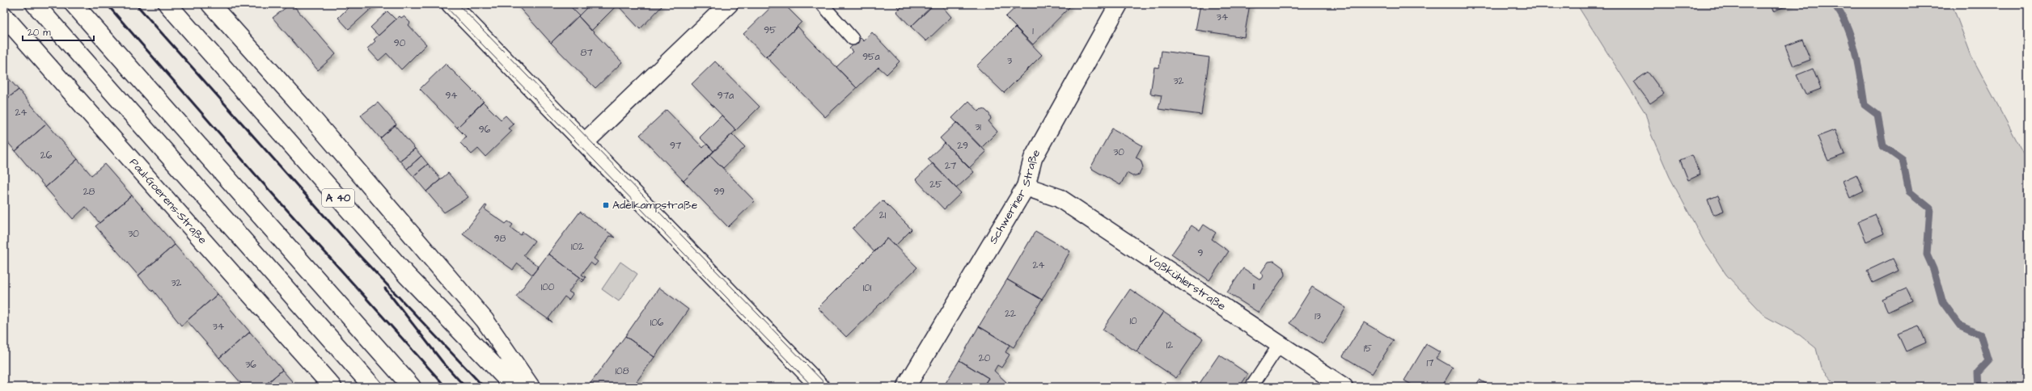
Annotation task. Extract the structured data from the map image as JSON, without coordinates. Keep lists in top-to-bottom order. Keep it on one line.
{"streets":{"main road":["Schweriner Straße","A 40","Paul-Goerens-Straße","Voßkühlerstraße"]},"crossings":[["Schweriner Straße","Voßkühlerstraße"]],"places":{"transit":["Adelkampstraße"]},"house_numbers":["34","95","1","90","87","95a","3","32","94","97a","24","31","96","97","29","30","26","27","25","28","99","21","30","98","102","9","24","32","11","100","101","22","13","10","106","34","12","15","20","17","36","108"],"scale_bar":"20 m"}
